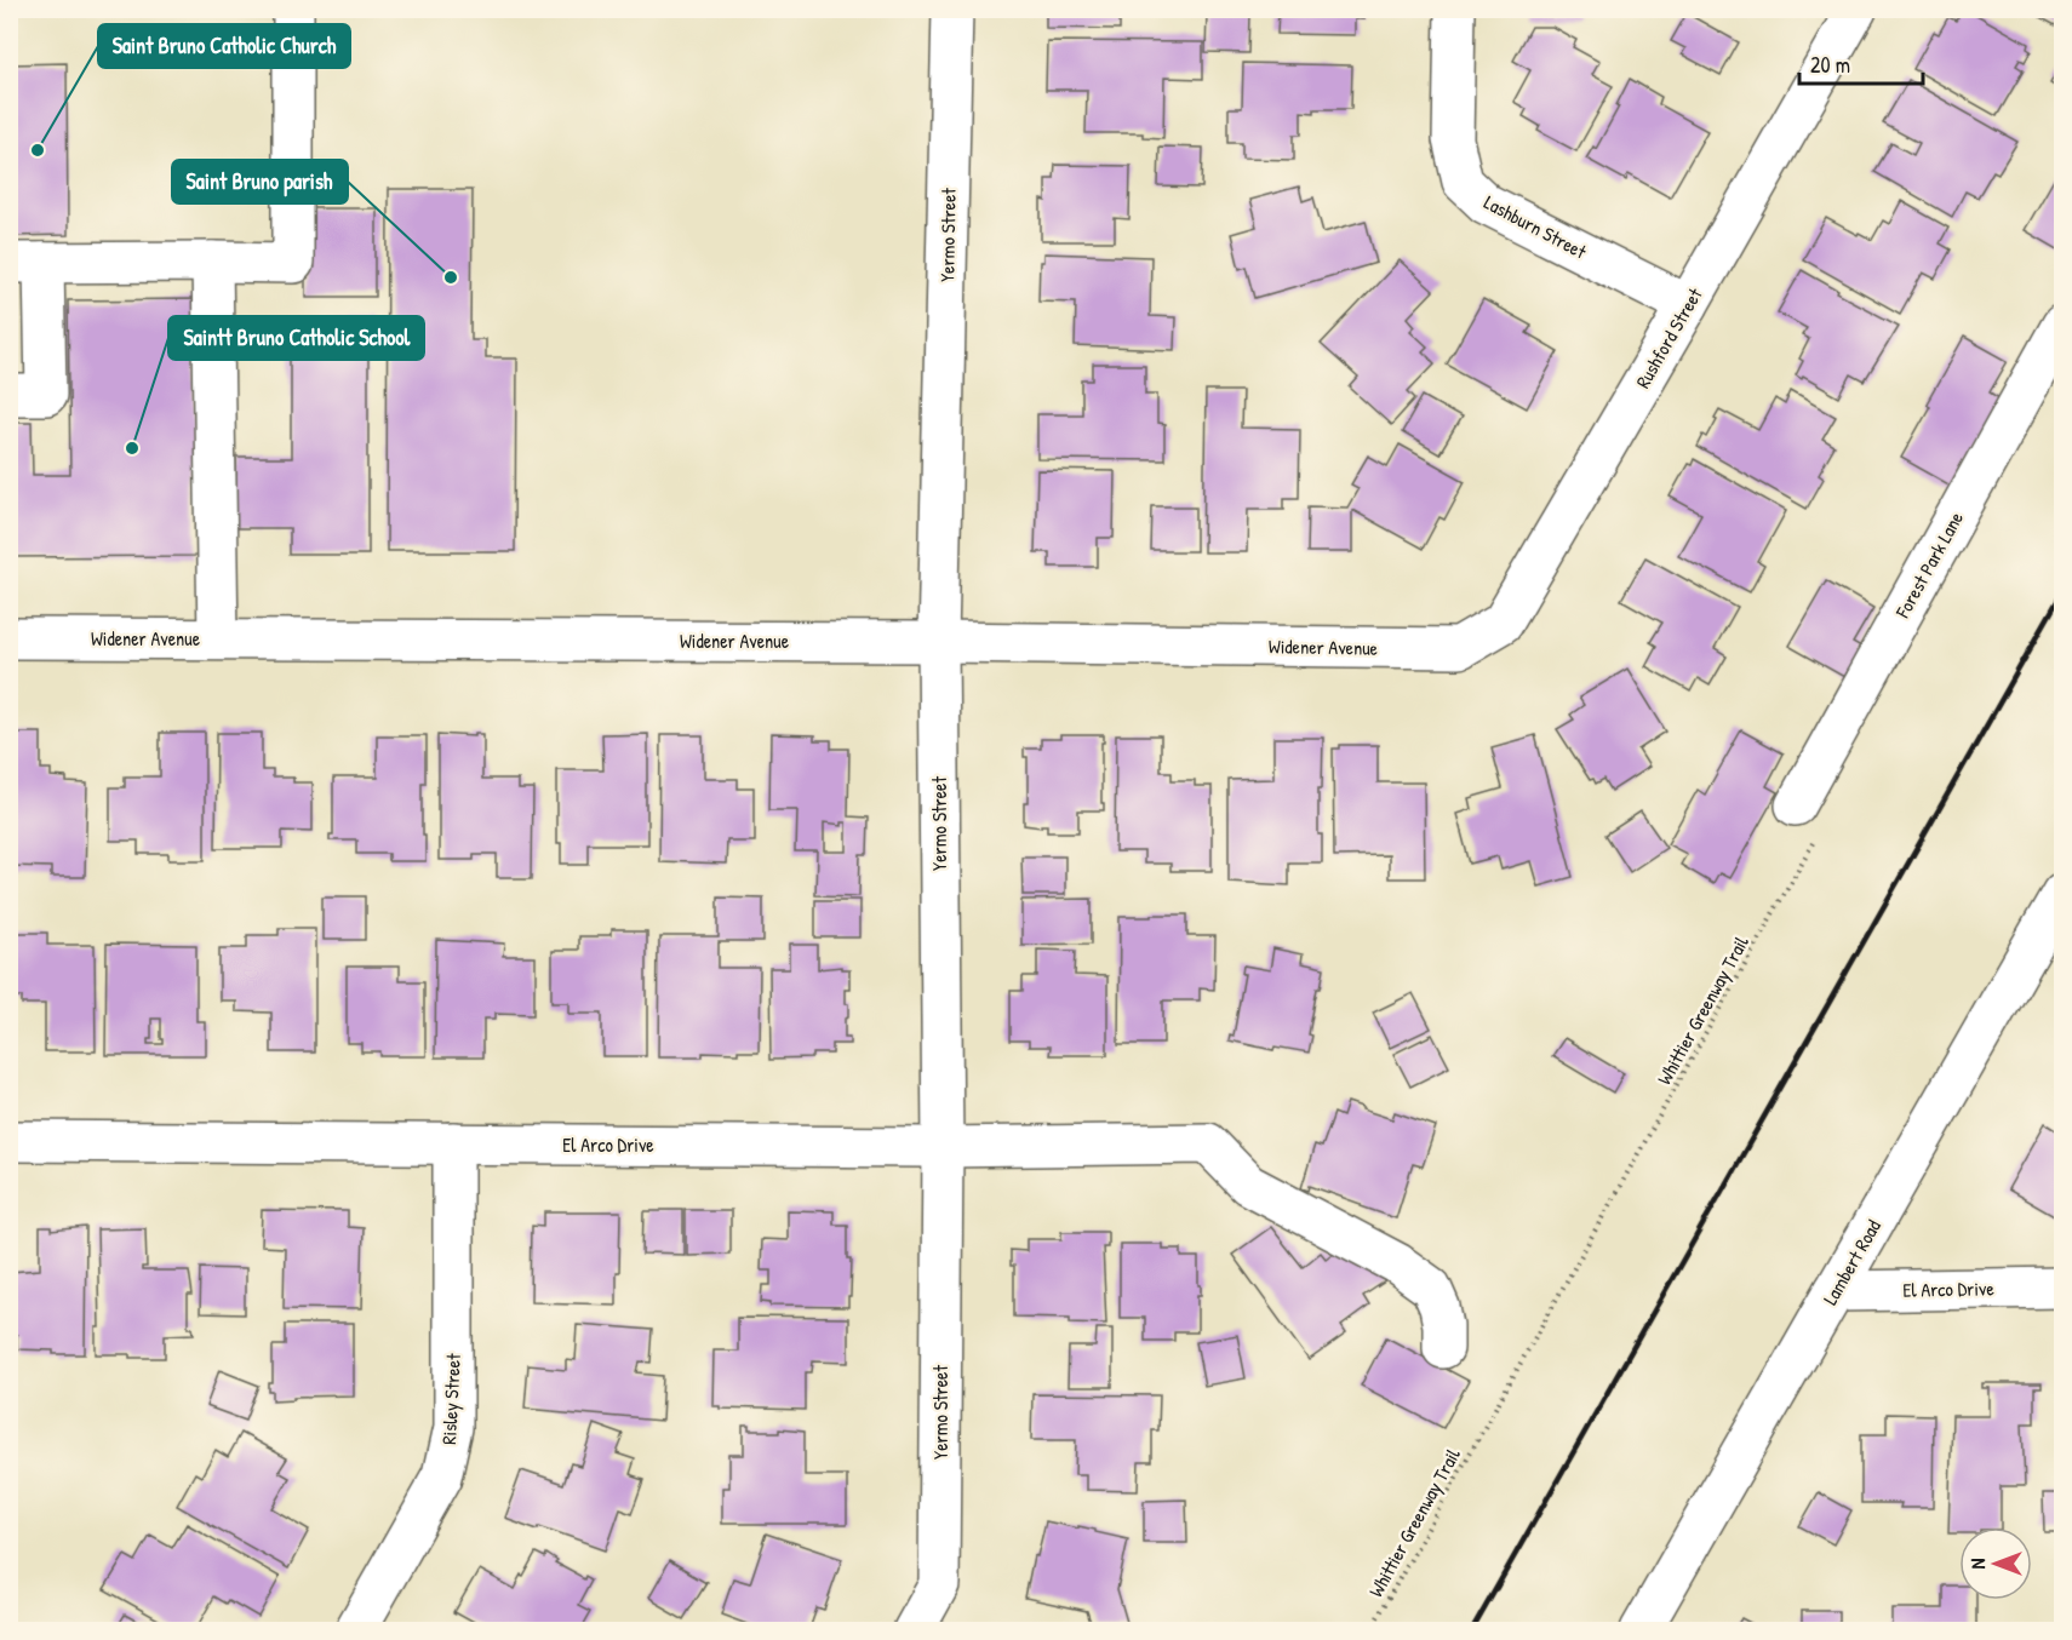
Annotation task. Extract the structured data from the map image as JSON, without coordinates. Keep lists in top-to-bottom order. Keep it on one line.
{"streets":{"street":["Lashburn Street","Yermo Street","Rushford Street","Forest Park Lane","Widener Avenue","El Arco Drive","Lambert Road","Risley Street"],"path":["Whittier Greenway Trail"]},"crossings":[["Lashburn Street","Rushford Street"],["Yermo Street","Widener Avenue"],["Yermo Street","El Arco Drive"],["Rushford Street","Widener Avenue"],["Forest Park Lane","Whittier Greenway Trail"],["El Arco Drive","Lambert Road"],["El Arco Drive","Risley Street"]],"places":["Saint Bruno Catholic Church","Saint Bruno parish","Saintt Bruno Catholic School"],"scale_bar":"20 m","north":"left"}
